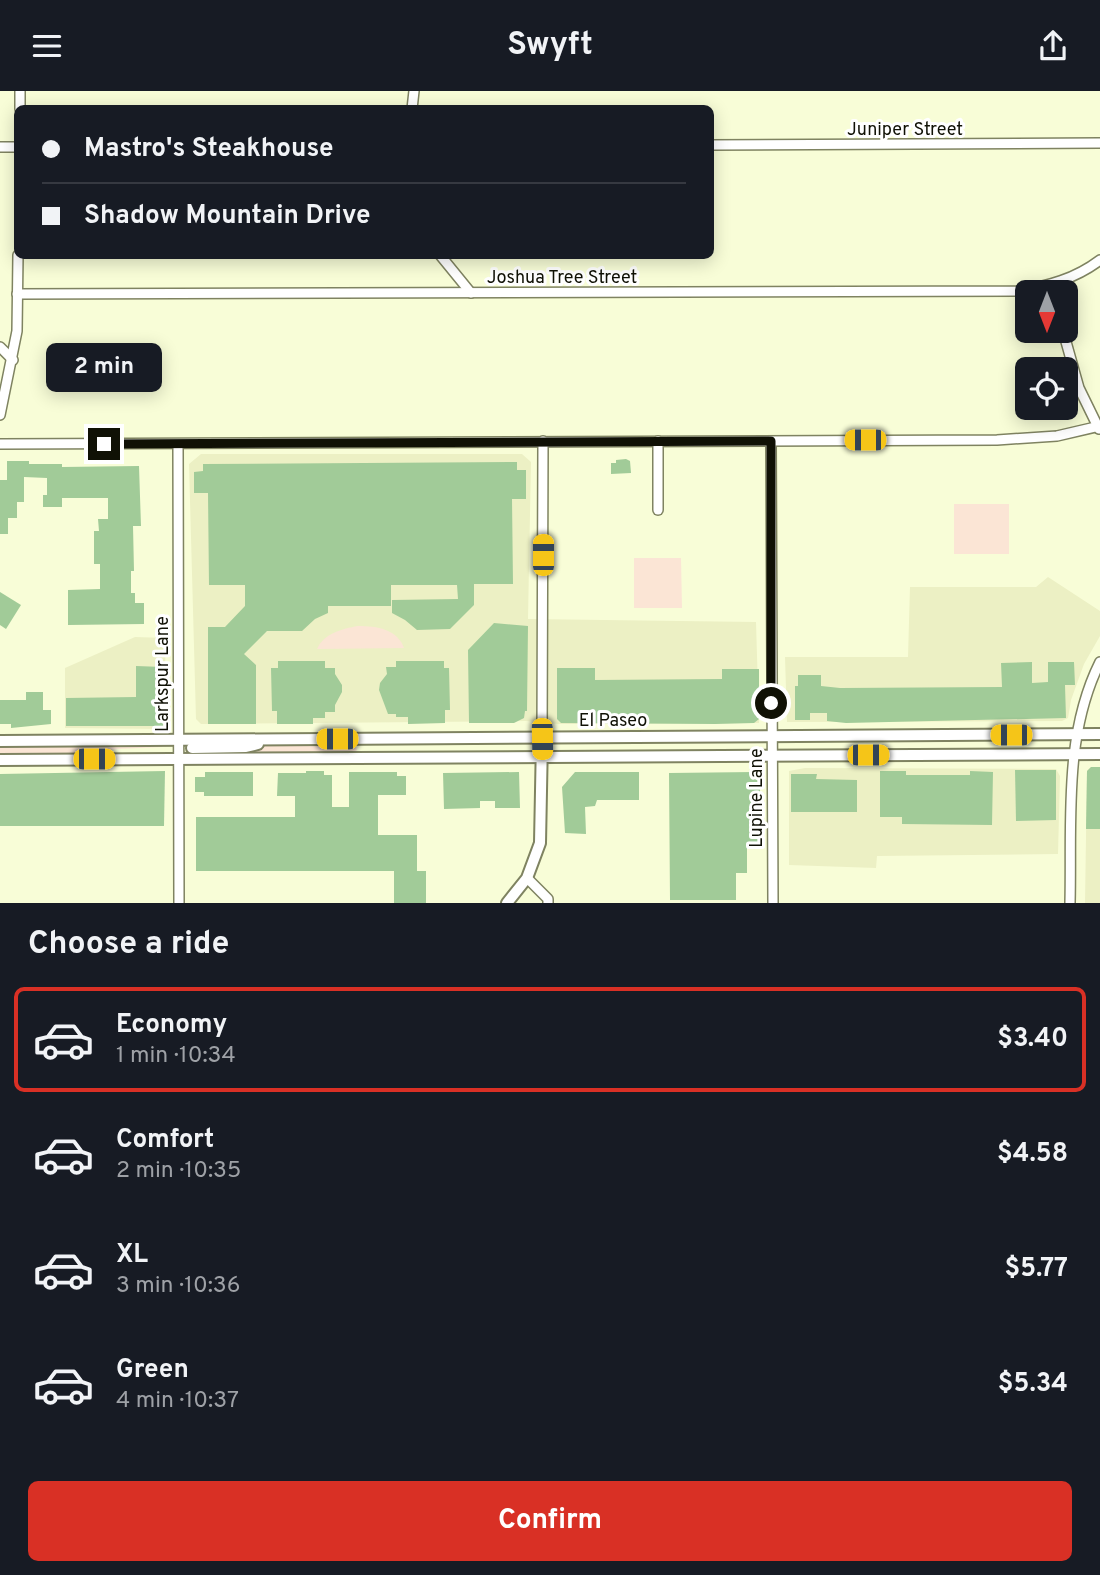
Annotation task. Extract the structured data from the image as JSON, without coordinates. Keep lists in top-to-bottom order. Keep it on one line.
{"streets":{"street":["Juniper Street","Joshua Tree Street","Larkspur Lane","El Paseo","Lupine Lane"]},"crossings":[["Larkspur Lane","El Paseo"],["El Paseo","Lupine Lane"]],"north":"bottom","page":{"header":"Swyft","banner":["Mastro's Steakhouse","Shadow Mountain Drive"],"bubble":"2 min","heading":"Choose a ride","list":[{"name":"Economy","note":"1 min · 10:34","value":"$3.40"},{"name":"Comfort","note":"2 min · 10:35","value":"$4.58"},{"name":"XL","note":"3 min · 10:36","value":"$5.77"},{"name":"Green","note":"4 min · 10:37","value":"$5.34"}],"buttons":"Confirm"}}
